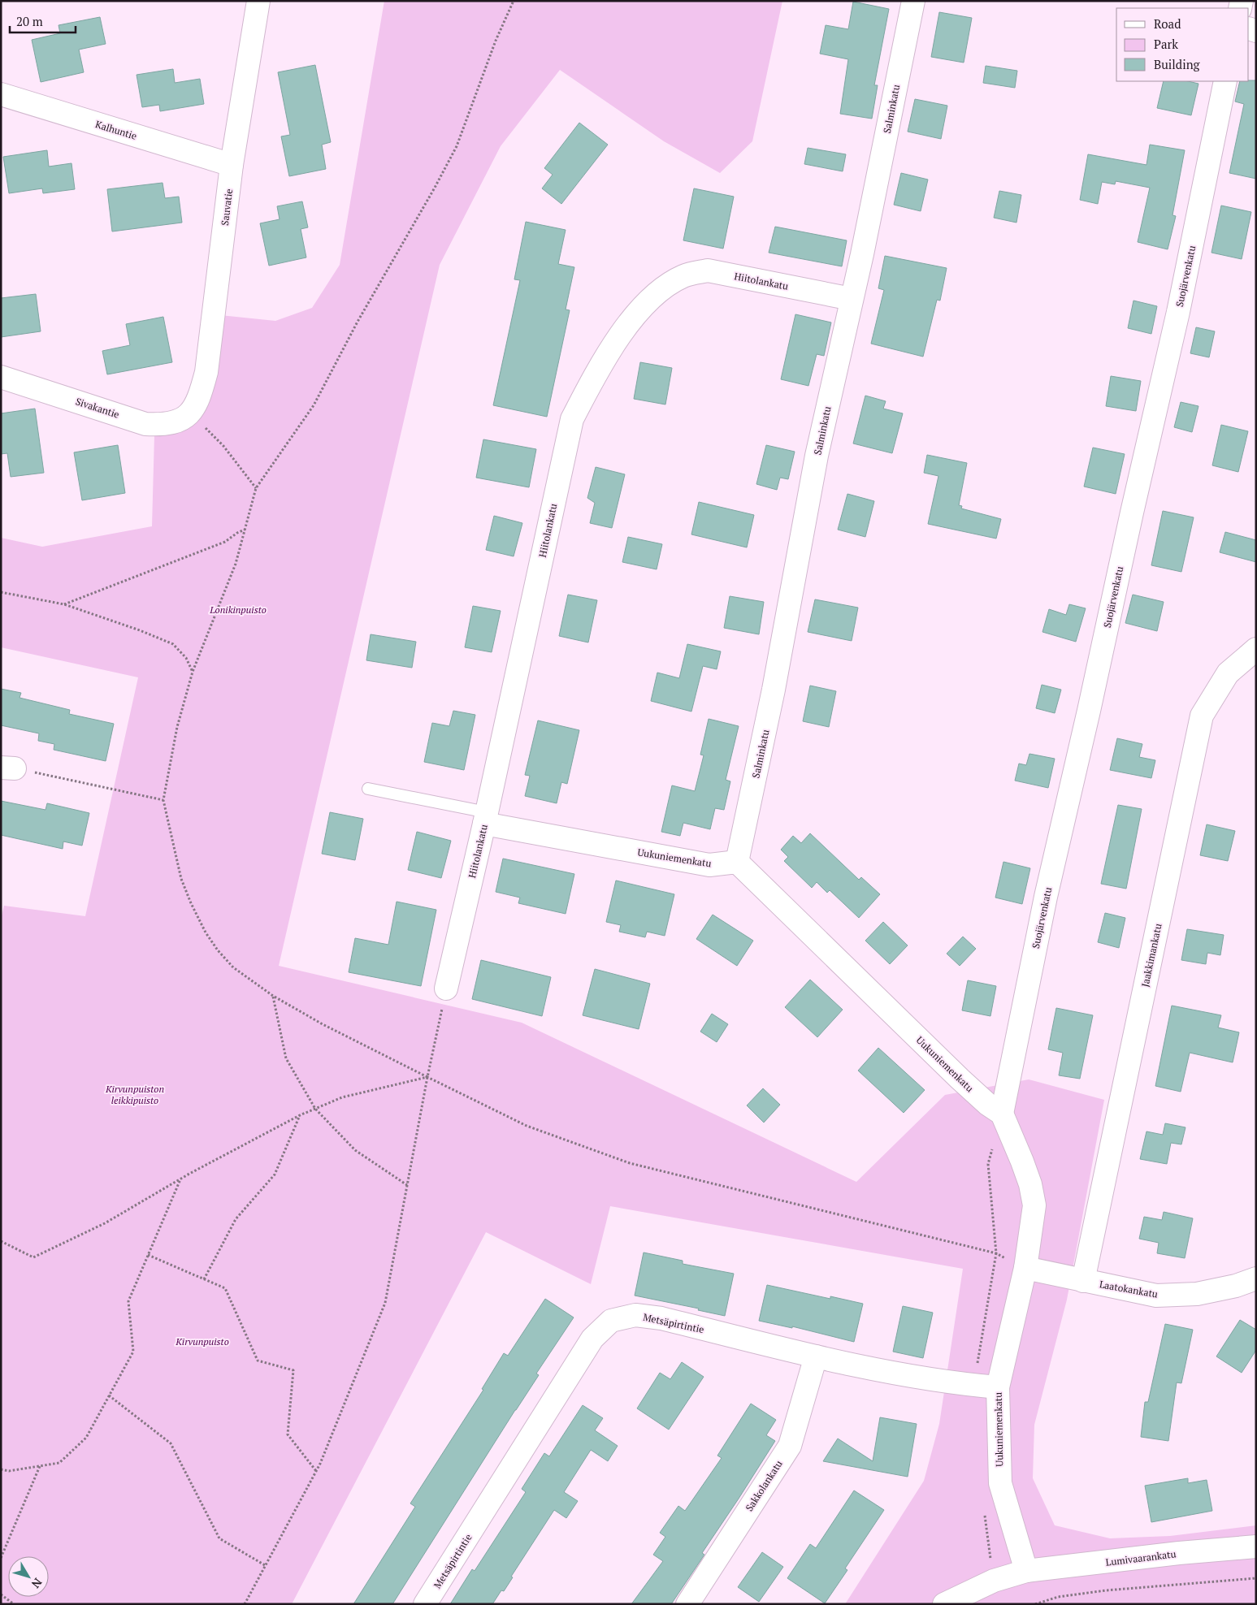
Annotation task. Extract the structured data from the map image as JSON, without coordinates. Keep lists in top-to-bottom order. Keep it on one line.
{"streets":{"street":["Salminkatu","Kalhuntie","Sauvatie","Suojärvenkatu","Hiitolankatu","Sivakantie","Uukuniemenkatu","Jaakkimankatu","Laatokankatu","Metsäpirtintie","Sakkolankatu","Lumivaarankatu"]},"crossings":[["Salminkatu","Hiitolankatu"],["Salminkatu","Uukuniemenkatu"],["Kalhuntie","Sauvatie"],["Sauvatie","Sivakantie"],["Suojärvenkatu","Uukuniemenkatu"],["Hiitolankatu","Uukuniemenkatu"],["Uukuniemenkatu","Laatokankatu"],["Uukuniemenkatu","Metsäpirtintie"],["Uukuniemenkatu","Lumivaarankatu"],["Jaakkimankatu","Laatokankatu"],["Metsäpirtintie","Sakkolankatu"]],"parks":["Lonikinpuisto","Kirvunpuiston leikkipuisto","Kirvunpuisto"],"legend":["Road","Park","Building"],"scale_bar":"20 m","north":"bottom right"}
